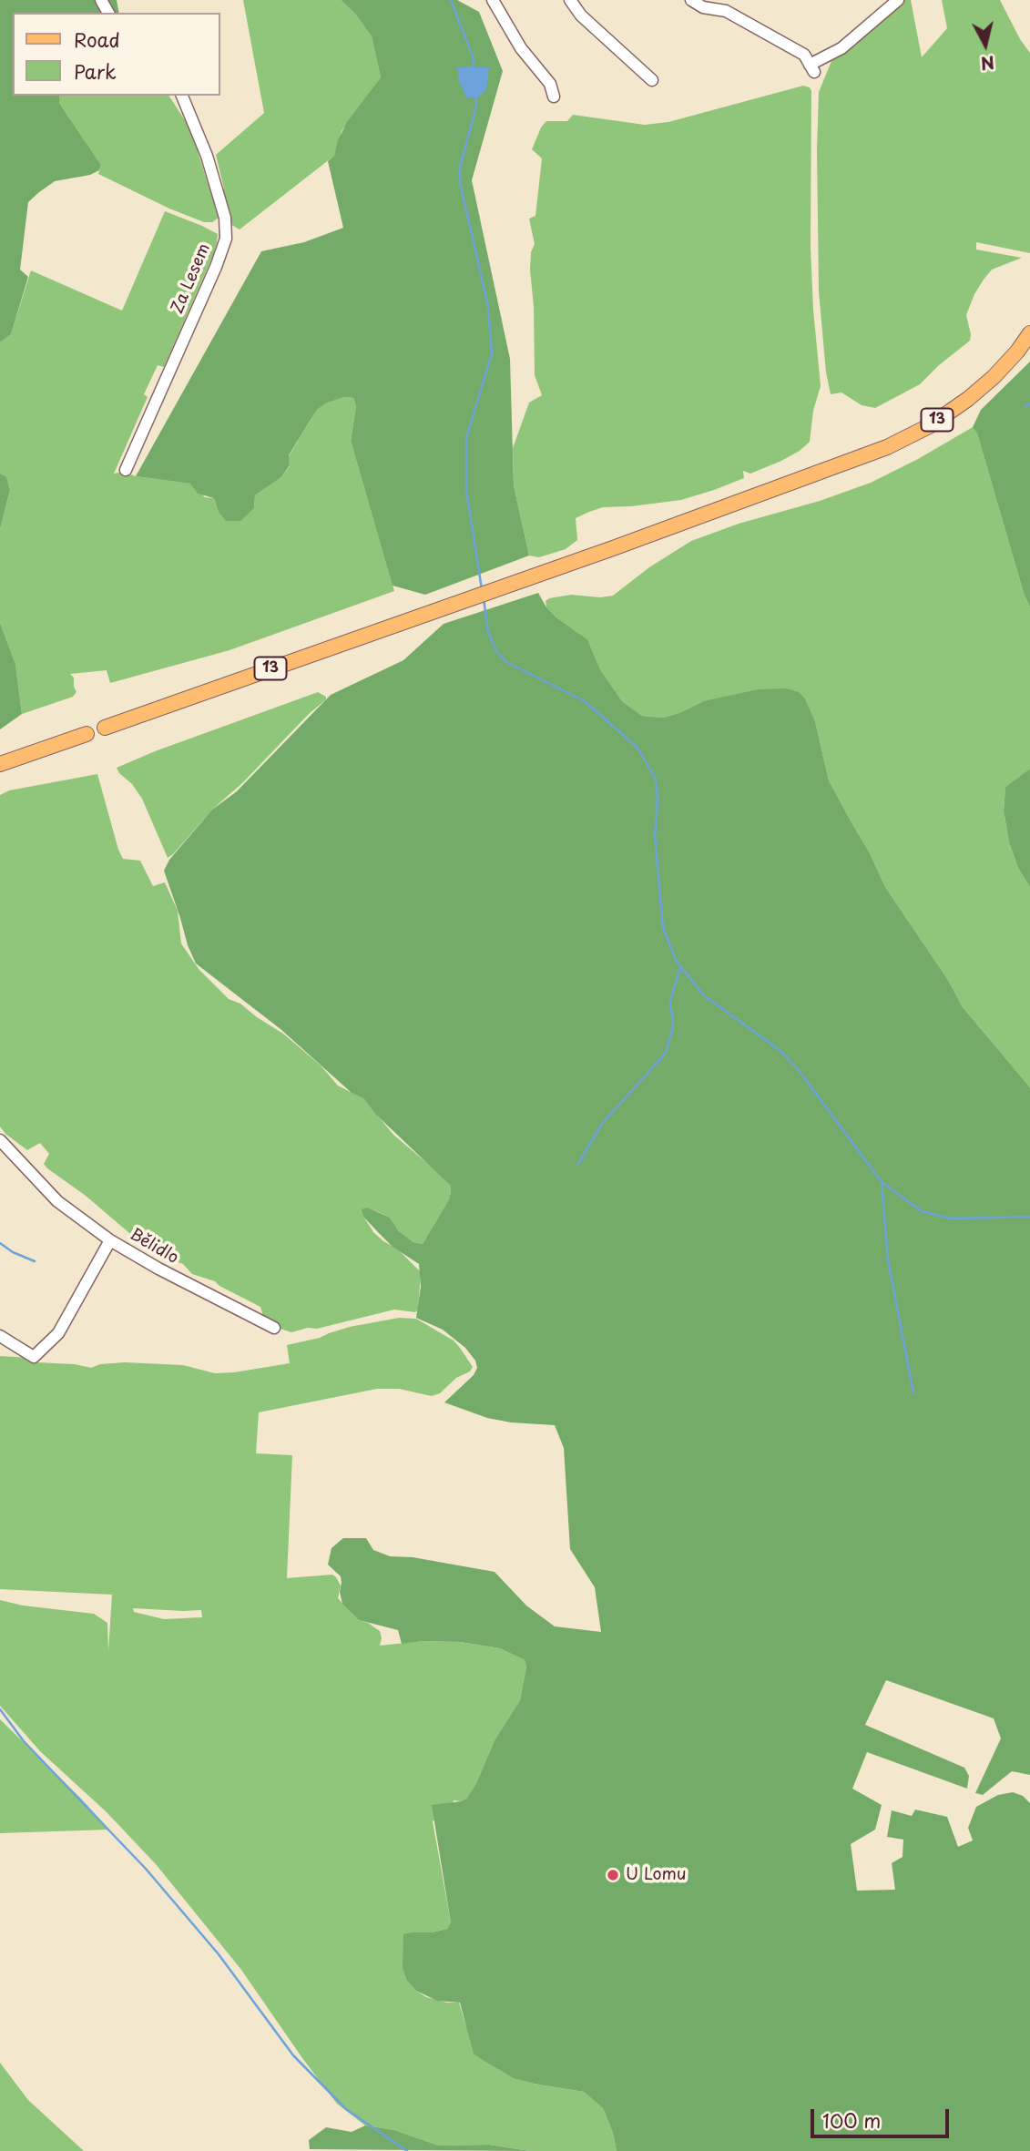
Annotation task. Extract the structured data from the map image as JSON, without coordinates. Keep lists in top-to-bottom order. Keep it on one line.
{"streets":{"main road":["13"],"street":["Za Lesem","Bělidlo"]},"places":["U Lomu"],"legend":["Road","Park"],"scale_bar":"100 m","north":"bottom"}
